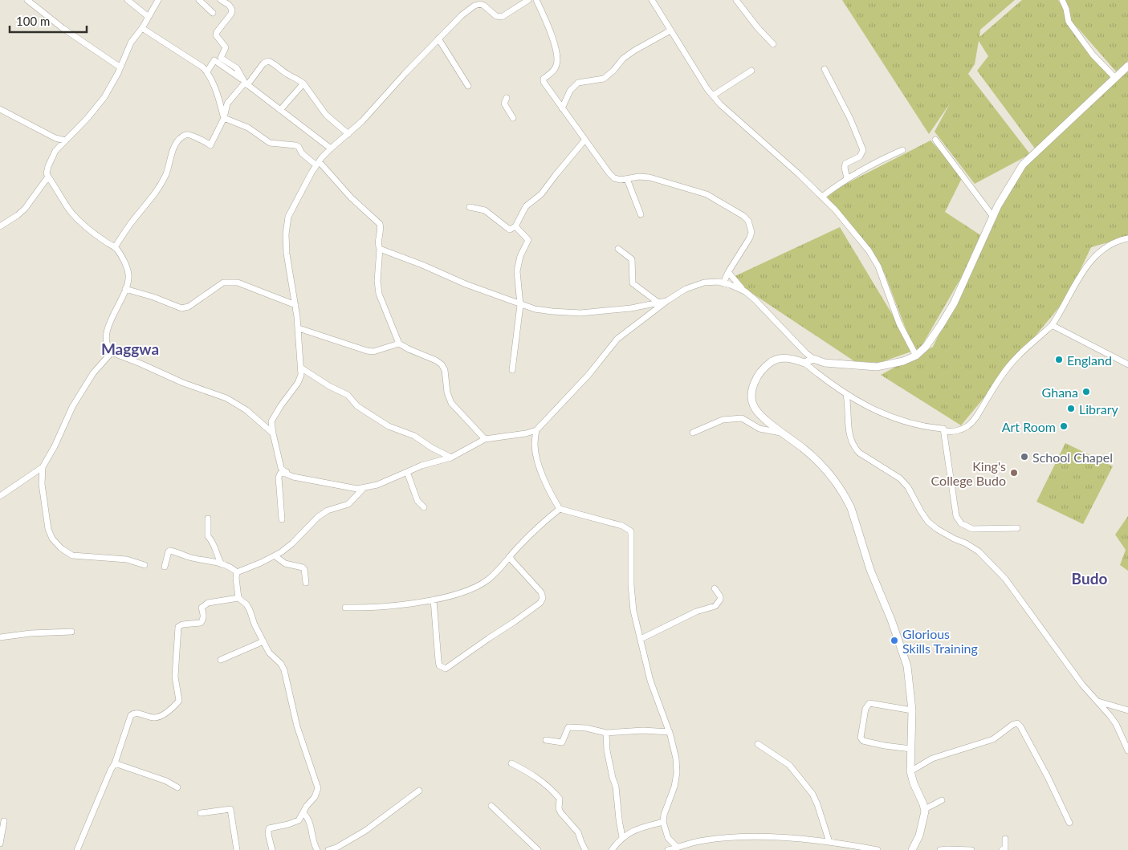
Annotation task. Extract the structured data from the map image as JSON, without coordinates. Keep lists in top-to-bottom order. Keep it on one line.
{"districts":["Maggwa","Budo"],"places":["England","Ghana","Library","Art Room","School Chapel","King's College Budo","Glorious Skills Training"],"scale_bar":"100 m"}
